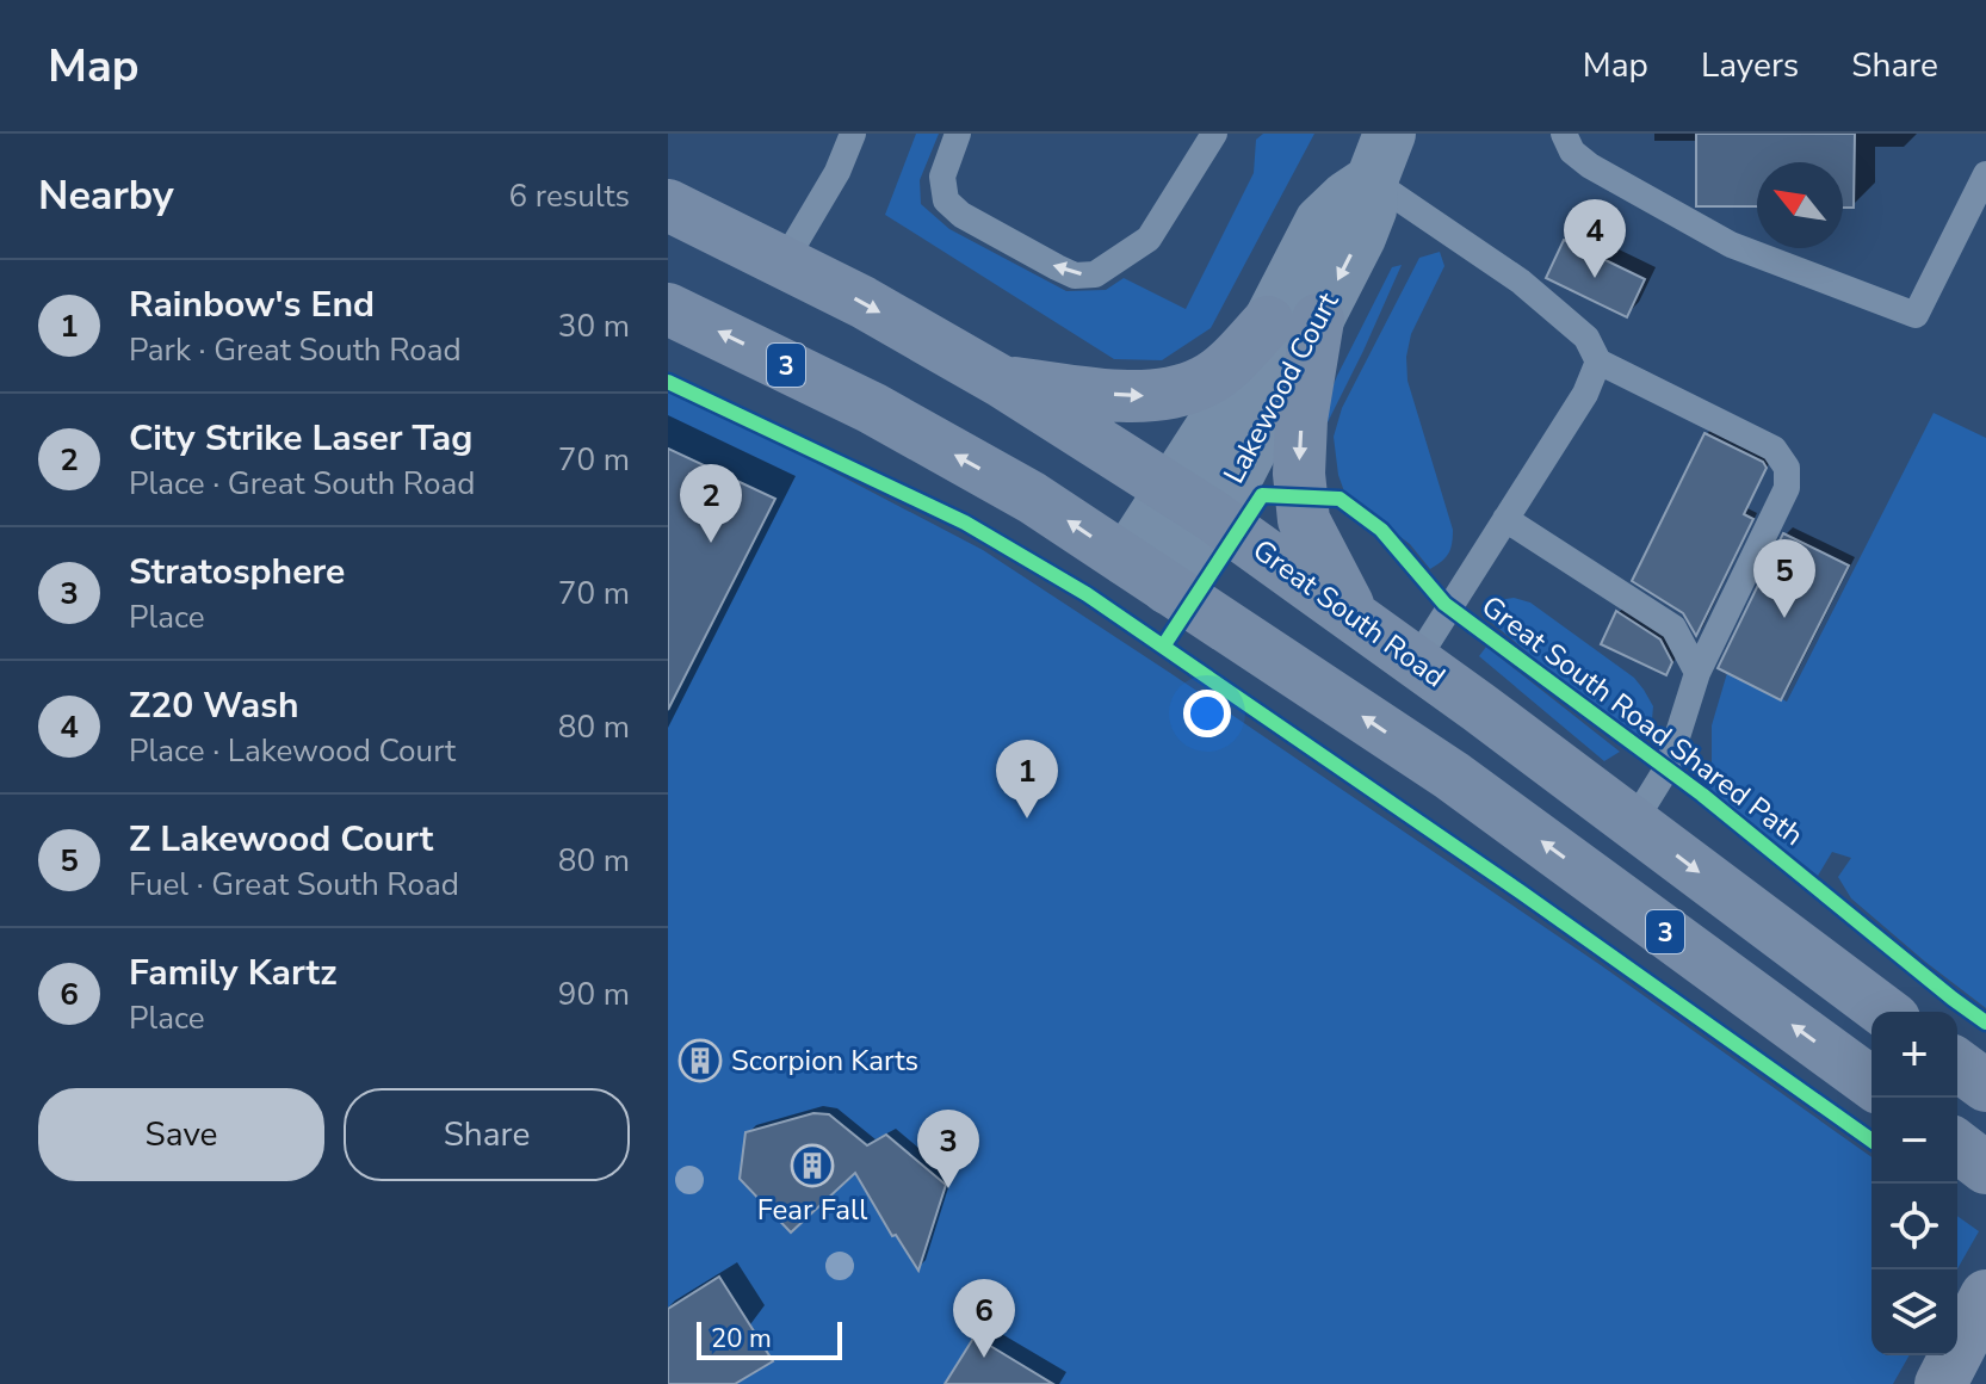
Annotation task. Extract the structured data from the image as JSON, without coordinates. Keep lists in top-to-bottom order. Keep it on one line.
{"streets":{"main road":["3","Great South Road"],"street":["Lakewood Court"],"cycle path":["Great South Road Shared Path"]},"crossings":[["3","Lakewood Court"],["Lakewood Court","Great South Road"]],"places":{"building":["Scorpion Karts","Fear Fall"]},"scale_bar":"20 m","north":"top left","page":{"header":"Map","nav":["Map","Layers","Share"],"heading":["Nearby","6 results"],"pins":["4","2","5","1","3","6"],"list":[{"mark":"1","name":"Rainbow's End","note":"Park · Great South Road","value":"30 m"},{"mark":"2","name":"City Strike Laser Tag","note":"Place · Great South Road","value":"70 m"},{"mark":"3","name":"Stratosphere","note":"Place","value":"70 m"},{"mark":"4","name":"Z20 Wash","note":"Place · Lakewood Court","value":"80 m"},{"mark":"5","name":"Z Lakewood Court","note":"Fuel · Great South Road","value":"80 m"},{"mark":"6","name":"Family Kartz","note":"Place","value":"90 m"}],"map_buttons":["+","−"],"buttons":["Save","Share"],"scale":"20 m"}}
